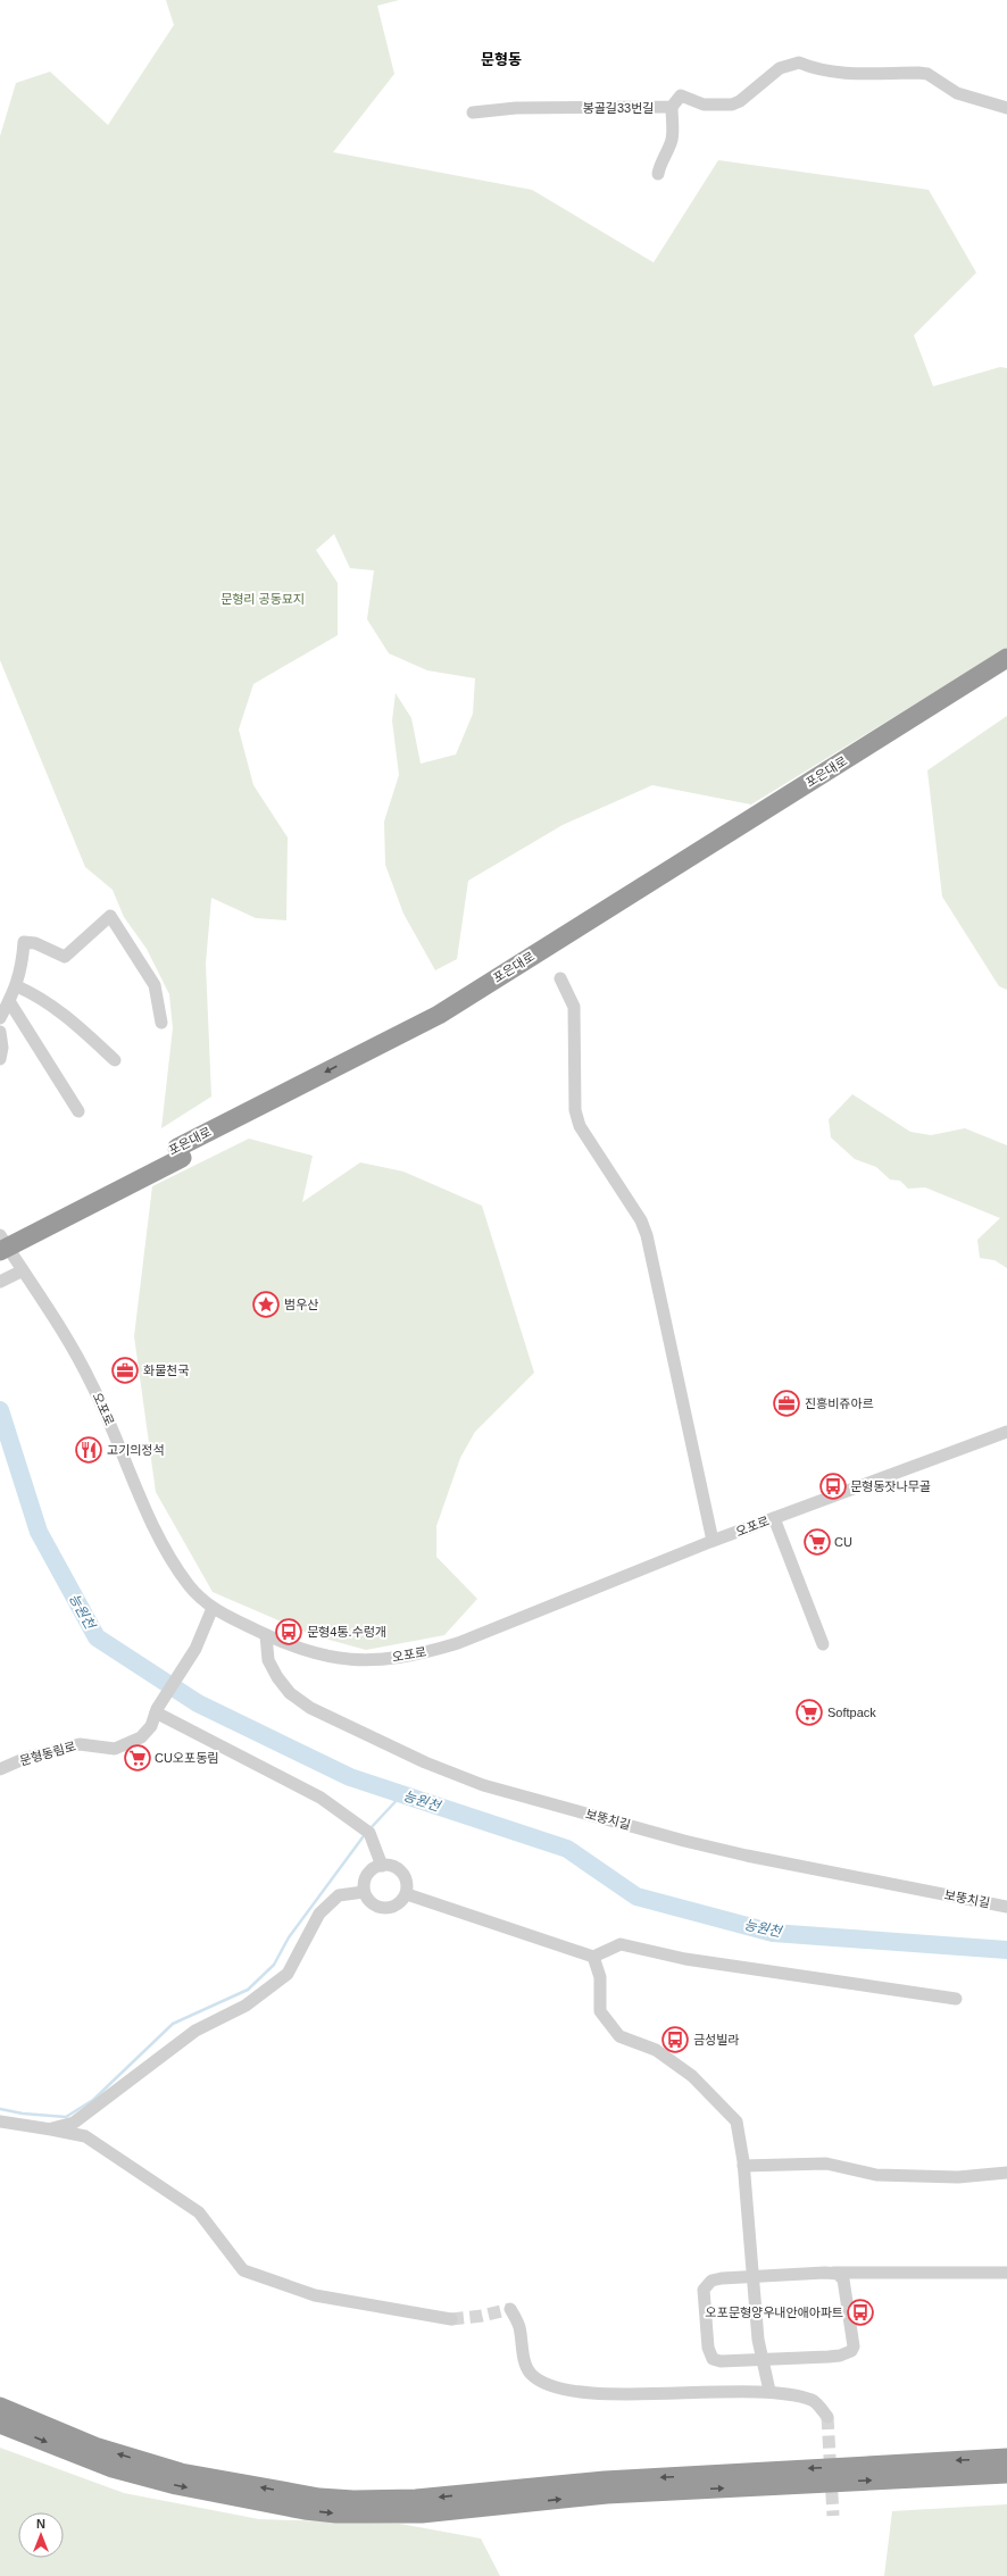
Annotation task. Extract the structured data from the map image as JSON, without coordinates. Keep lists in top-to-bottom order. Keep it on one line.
{"streets":{"highway":["포은대로"],"street":["봉골길33번길","오포로","문형동림로","보뚱치길"]},"crossings":[["포은대로","오포로"],["오포로","문형동림로"],["오포로","보뚱치길"]],"districts":["문형동"],"water":["능원천"],"parks":["문형리 공동묘지"],"places":{"place":["범우산"],"office":["화물천국","진흥비쥬아르"],"restaurant":["고기의정석"],"bus stop":["문형동잣나무골","문형4통.수렁개","금성빌라","오포문형양우내안애아파트"],"supermarket":["CU","Softpack","CU오포동림"]},"north":"top"}
